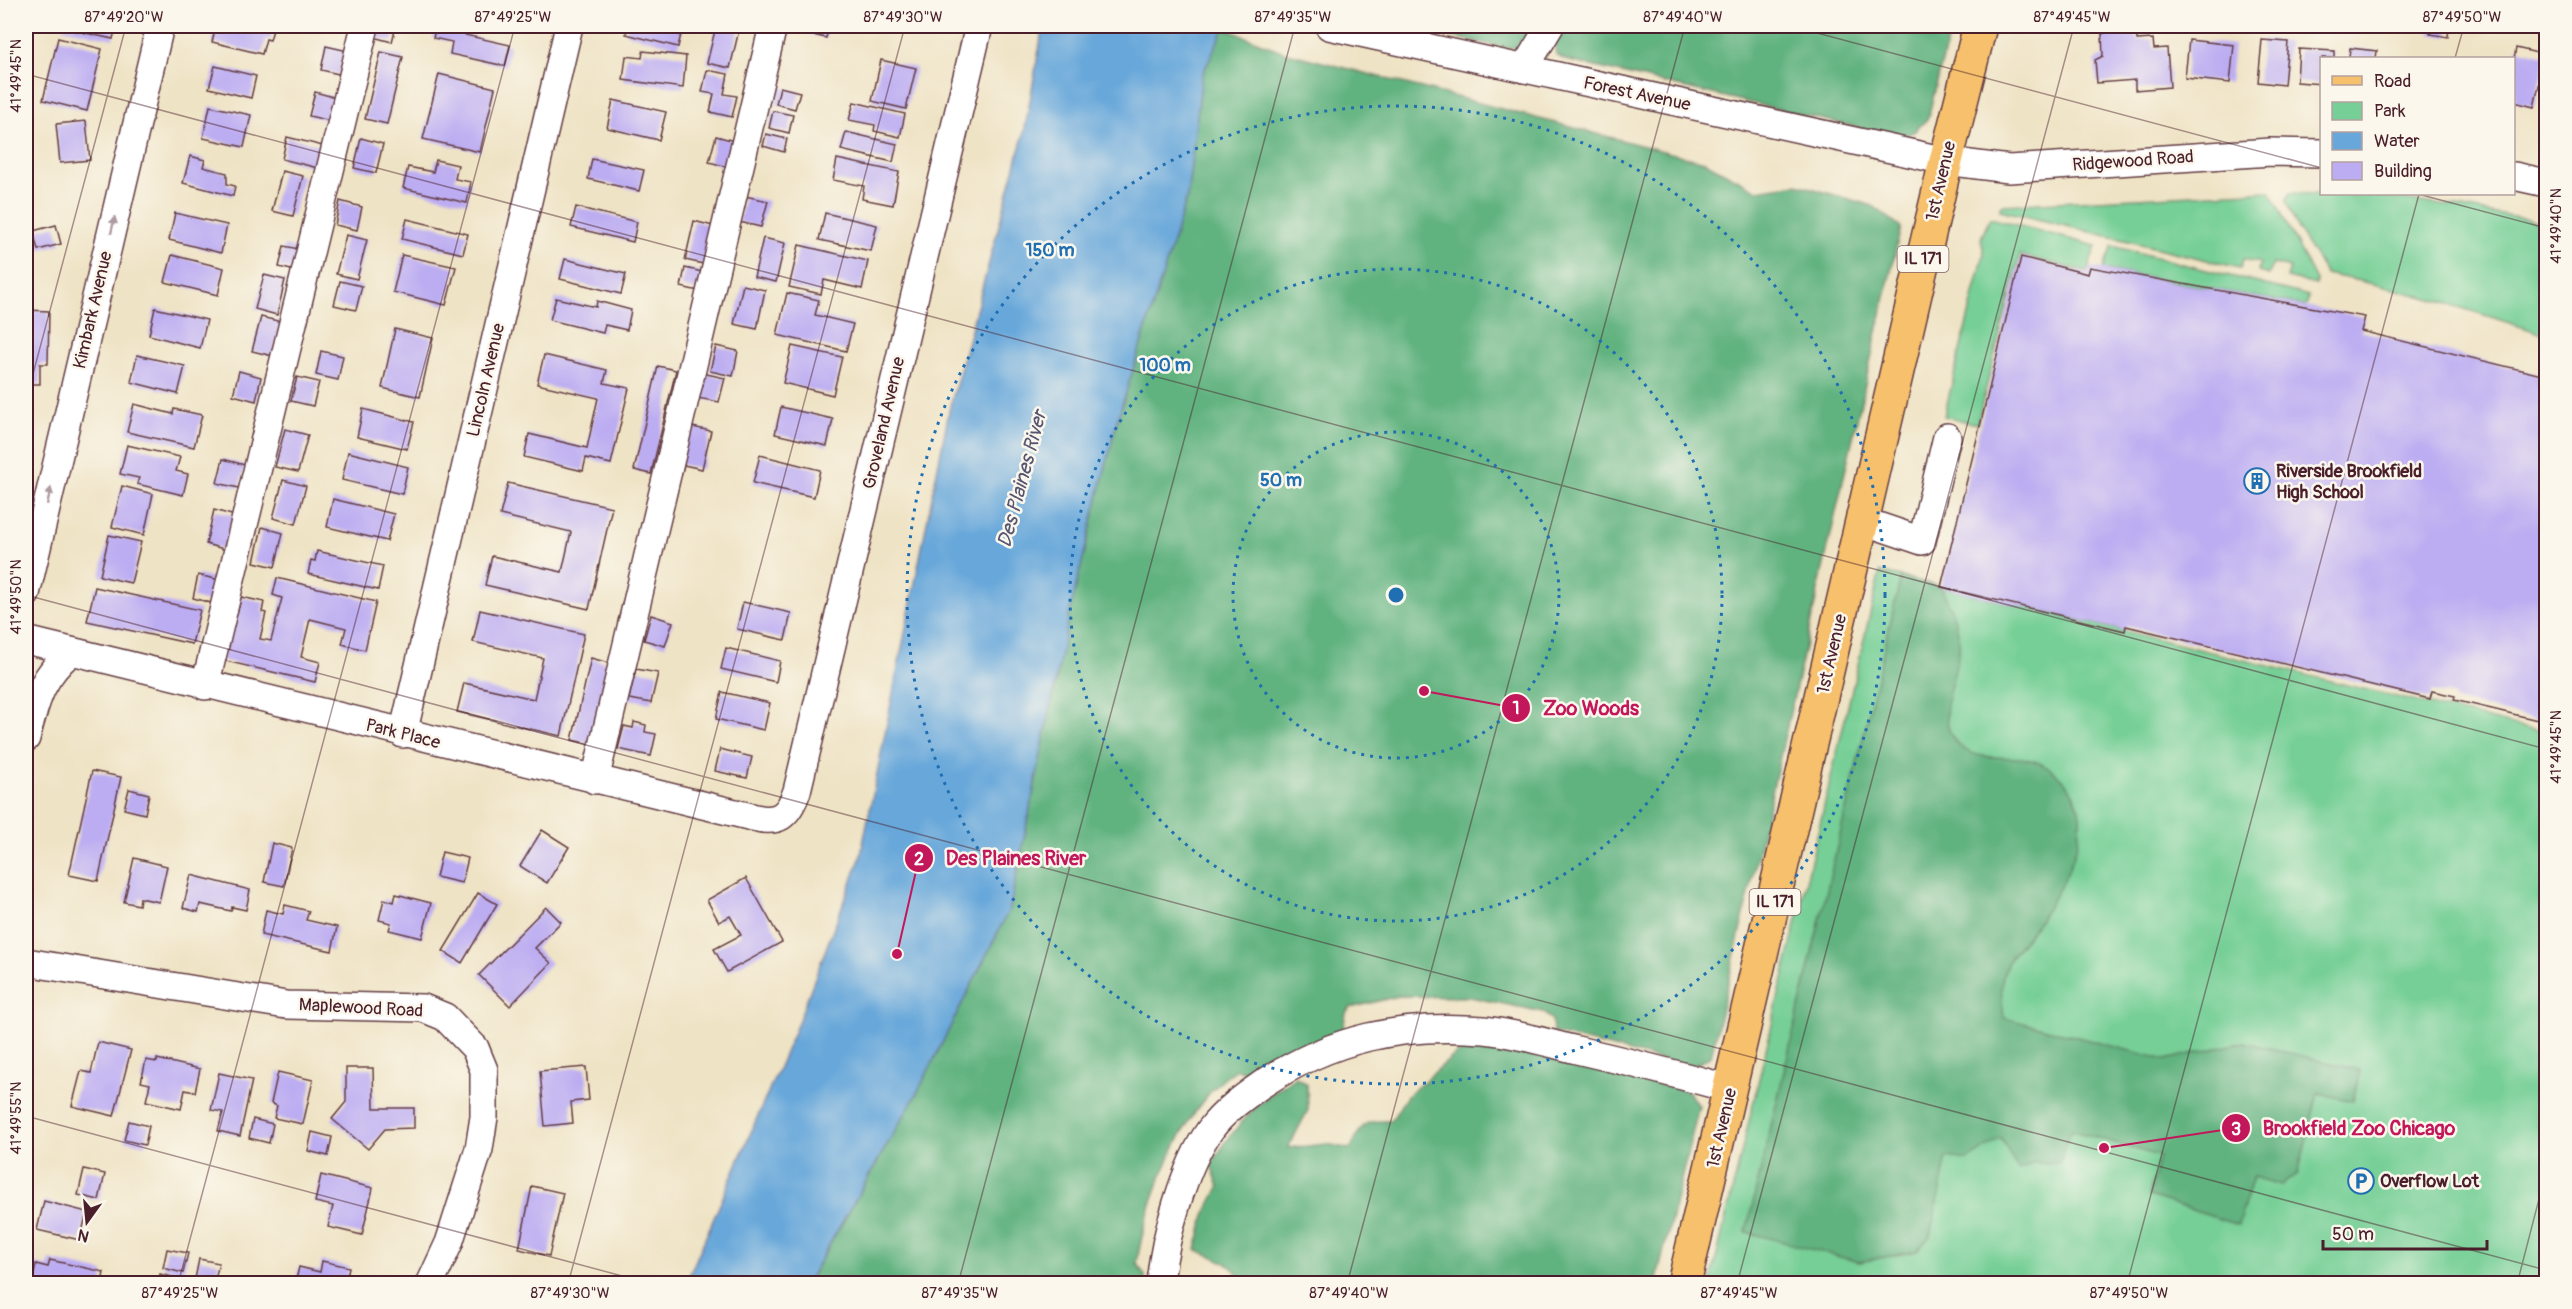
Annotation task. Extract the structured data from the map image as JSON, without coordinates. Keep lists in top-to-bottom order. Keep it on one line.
{"streets":{"main road":["1st Avenue","IL 171"],"street":["Forest Avenue","Ridgewood Road","Kimbark Avenue","Lincoln Avenue","Groveland Avenue","Park Place","Maplewood Road"]},"crossings":[["Forest Avenue","Ridgewood Road"],["Forest Avenue","1st Avenue"],["Ridgewood Road","1st Avenue"],["Lincoln Avenue","Park Place"],["Groveland Avenue","Park Place"]],"water":["Des Plaines River"],"places":{"building":["Riverside Brookfield High School"],"other":["Zoo Woods","Des Plaines River","Brookfield Zoo Chicago"],"parking":["Overflow Lot"]},"legend":["Road","Park","Water","Building"],"scale_bar":"50 m","north":"bottom","coordinates":["87°49'20\"W","87°49'25\"W","87°49'30\"W","87°49'35\"W","87°49'40\"W","87°49'45\"W","87°49'50\"W","41°49'45\"N","41°49'40\"N","41°49'50\"N","41°49'55\"N"],"rings":["150 m","100 m","50 m"]}
